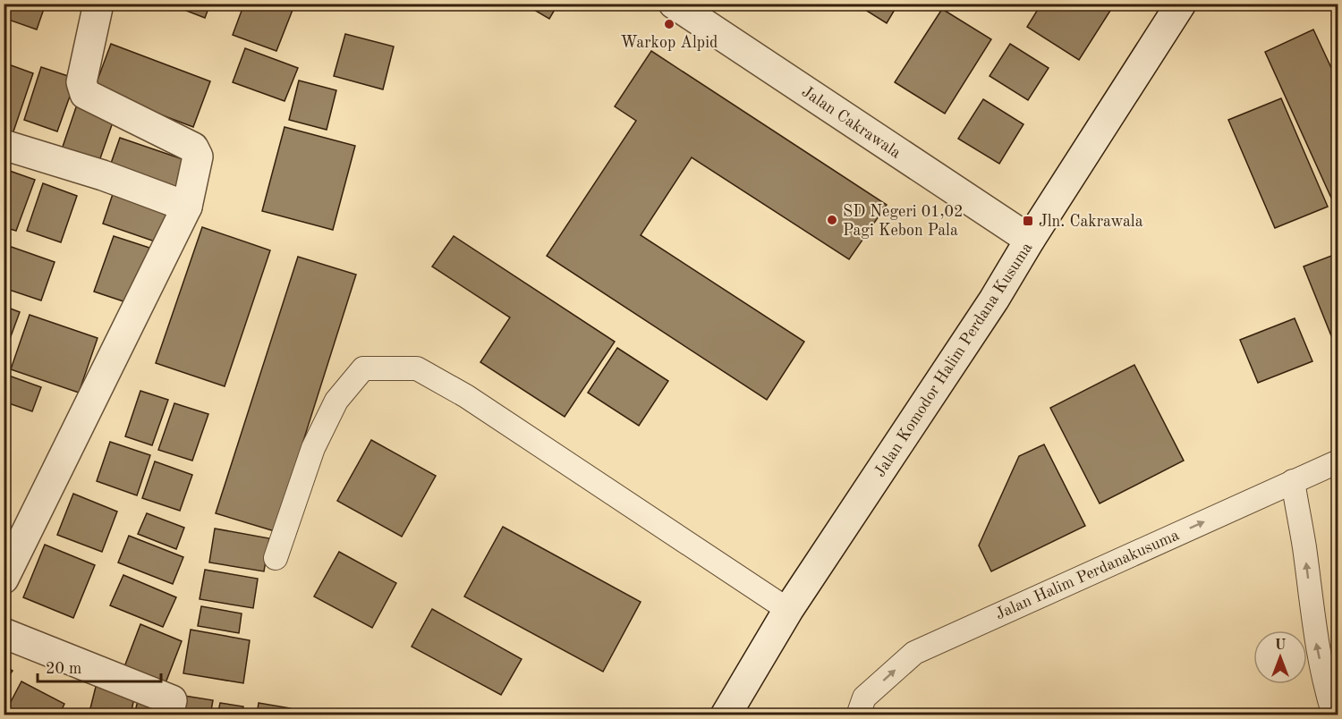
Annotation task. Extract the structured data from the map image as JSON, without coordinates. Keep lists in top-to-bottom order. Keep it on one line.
{"streets":{"street":["Jalan Cakrawala","Jalan Komodor Halim Perdana Kusuma"],"lane":["Jalan Halim Perdanakusuma"]},"crossings":[["Jalan Cakrawala","Jalan Komodor Halim Perdana Kusuma"]],"one_way":["Jalan Halim Perdanakusuma"],"places":{"other":["Warkop Alpid","SD Negeri 01,02 Pagi Kebon Pala"],"transit":["Jln. Cakrawala"]},"scale_bar":"20 m","north":"top"}
